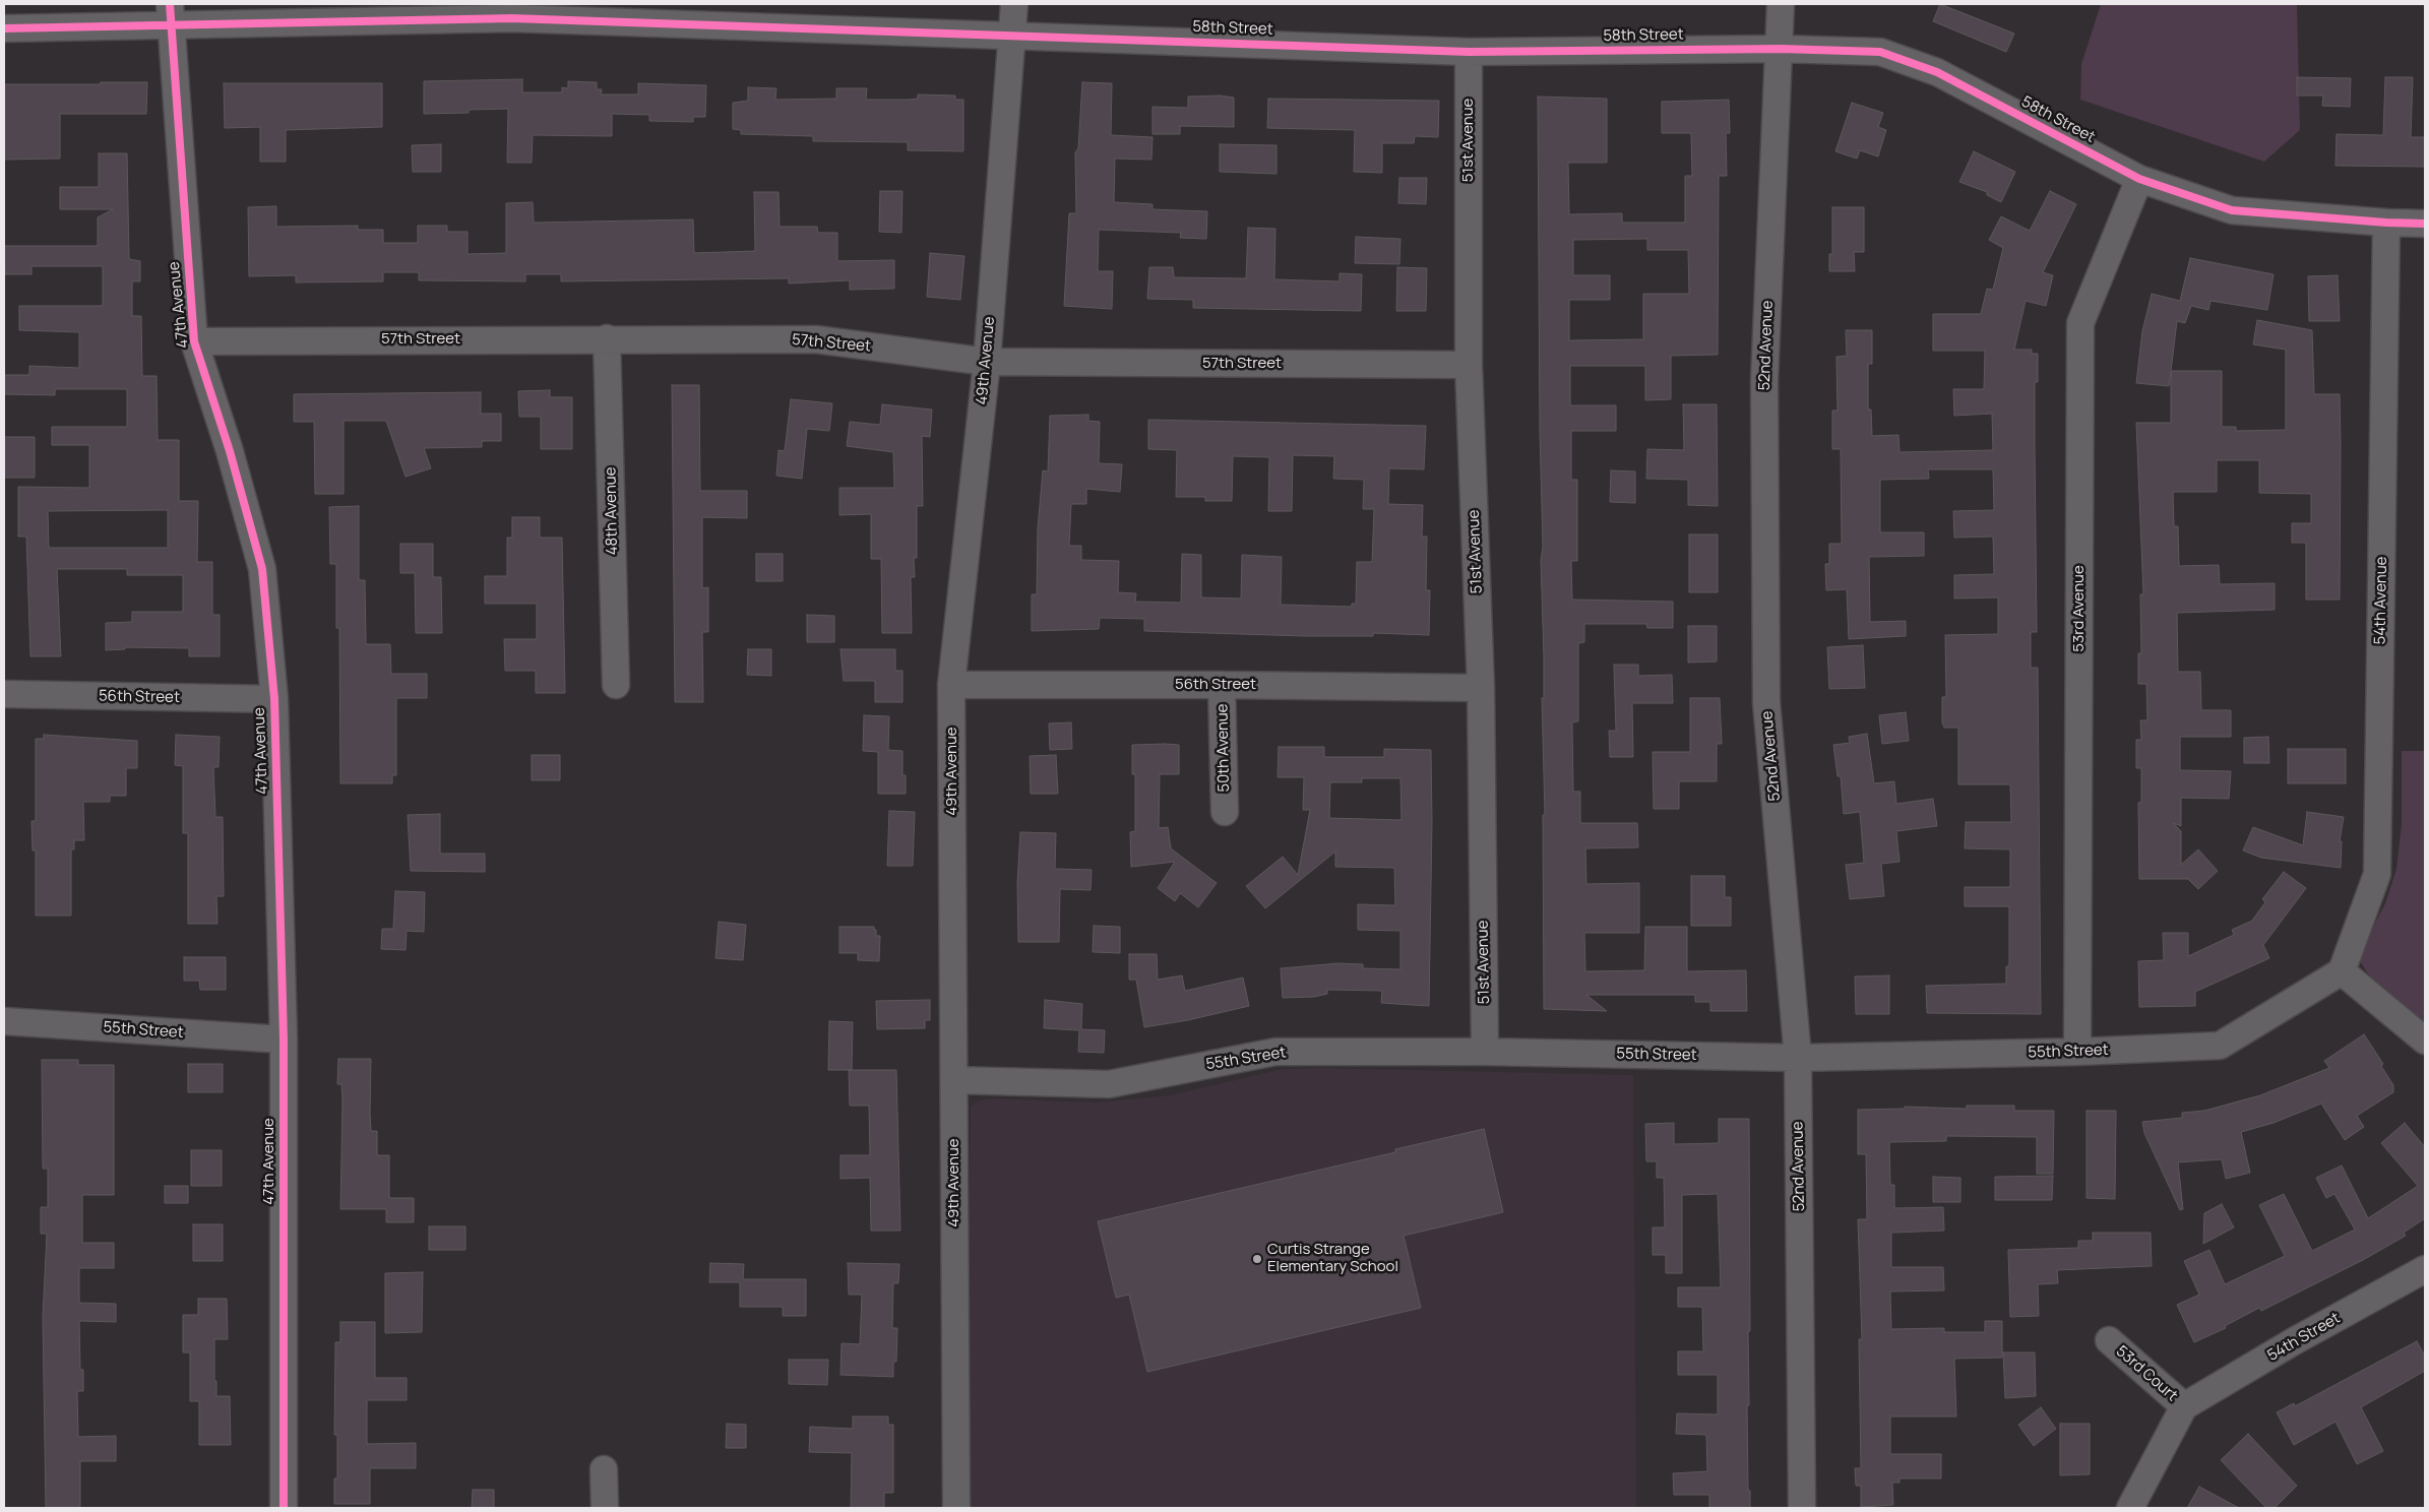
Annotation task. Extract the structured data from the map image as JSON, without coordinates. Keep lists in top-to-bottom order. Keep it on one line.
{"streets":{"street":["58th Street","51st Avenue","47th Avenue","57th Street","52nd Avenue","49th Avenue","48th Avenue","54th Avenue","53rd Avenue","56th Street","50th Avenue","55th Street","54th Street","53rd Court"]},"crossings":[["58th Street","51st Avenue"],["58th Street","47th Avenue"],["58th Street","52nd Avenue"],["58th Street","49th Avenue"],["58th Street","54th Avenue"],["58th Street","53rd Avenue"],["51st Avenue","57th Street"],["51st Avenue","56th Street"],["51st Avenue","55th Street"],["47th Avenue","57th Street"],["47th Avenue","56th Street"],["47th Avenue","55th Street"],["57th Street","49th Avenue"],["57th Street","48th Avenue"],["52nd Avenue","55th Street"],["49th Avenue","56th Street"],["49th Avenue","55th Street"],["54th Avenue","55th Street"],["53rd Avenue","55th Street"],["56th Street","50th Avenue"],["54th Street","53rd Court"]],"places":["Curtis Strange Elementary School"]}
